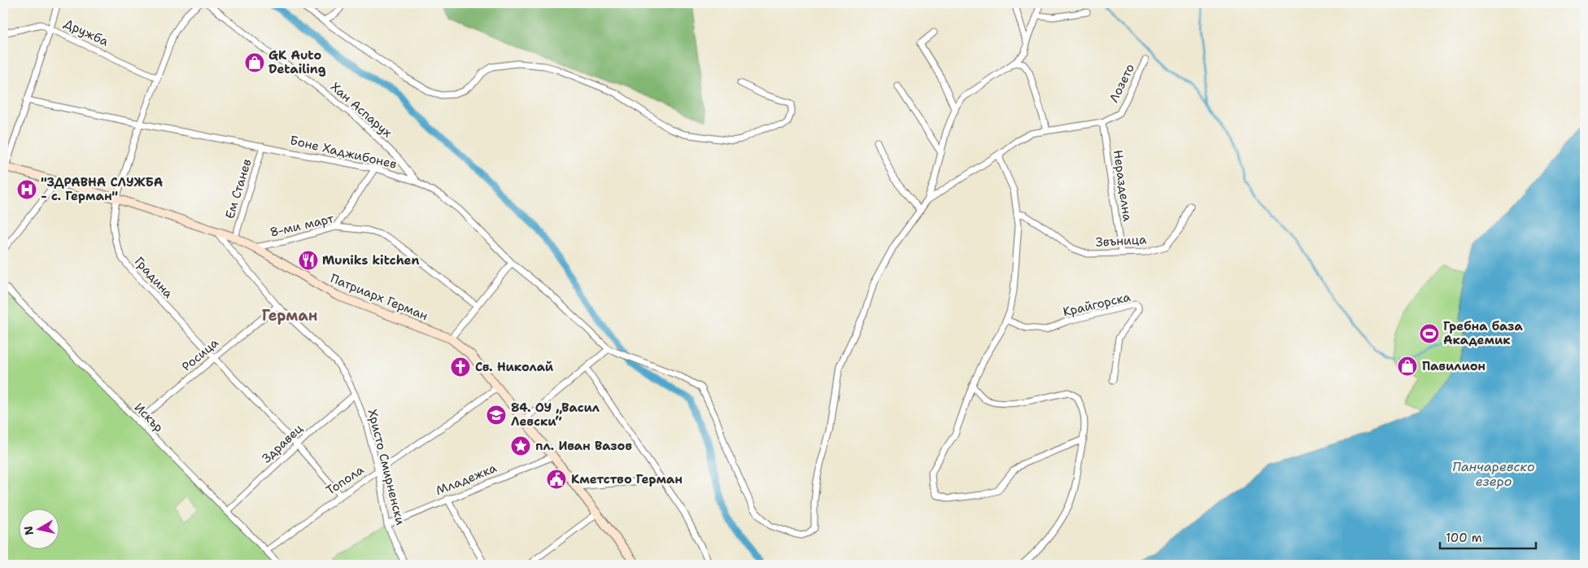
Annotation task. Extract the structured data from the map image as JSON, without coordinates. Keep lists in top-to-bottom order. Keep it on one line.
{"streets":{"street":["Дружба","Лозето","Хан Аспарух","Боне Хаджибонев","Неразделна","Ем Станев","8-ми март","Звъница","Градина","Патриарх Герман","Крайгорска","Росица","Искър","Здравец","Христо Смирненски","Младежка","Топола"]},"crossings":[["Дружба","Градина"],["Лозето","Боне Хаджибонев"],["Лозето","Неразделна"],["Хан Аспарух","Боне Хаджибонев"],["Боне Хаджибонев","Ем Станев"],["Боне Хаджибонев","Градина"],["Неразделна","Звъница"],["Ем Станев","Патриарх Герман"],["8-ми март","Патриарх Герман"],["Градина","Патриарх Герман"],["Градина","Росица"],["Градина","Здравец"],["Градина","Топола"],["Патриарх Герман","Христо Смирненски"],["Патриарх Герман","Младежка"],["Патриарх Герман","Топола"],["Росица","Искър"],["Росица","Христо Смирненски"],["Искър","Здравец"],["Искър","Топола"],["Здравец","Христо Смирненски"],["Христо Смирненски","Младежка"],["Христо Смирненски","Топола"]],"districts":["Герман"],"water":["Панчаревско езеро"],"places":{"shop":["GK Auto Detailing","Павилион"],"hospital":["\"ЗДРАВНА СЛУЖБА - с. Герман\""],"restaurant":["Muniks kitchen"],"sports":["Гребна база Академик"],"church":["Св. Николай"],"school or university":["84. ОУ „Васил Левски“"],"place":["пл. Иван Вазов"],"public building":["Кметство Герман"]},"scale_bar":"100 m","north":"left"}
